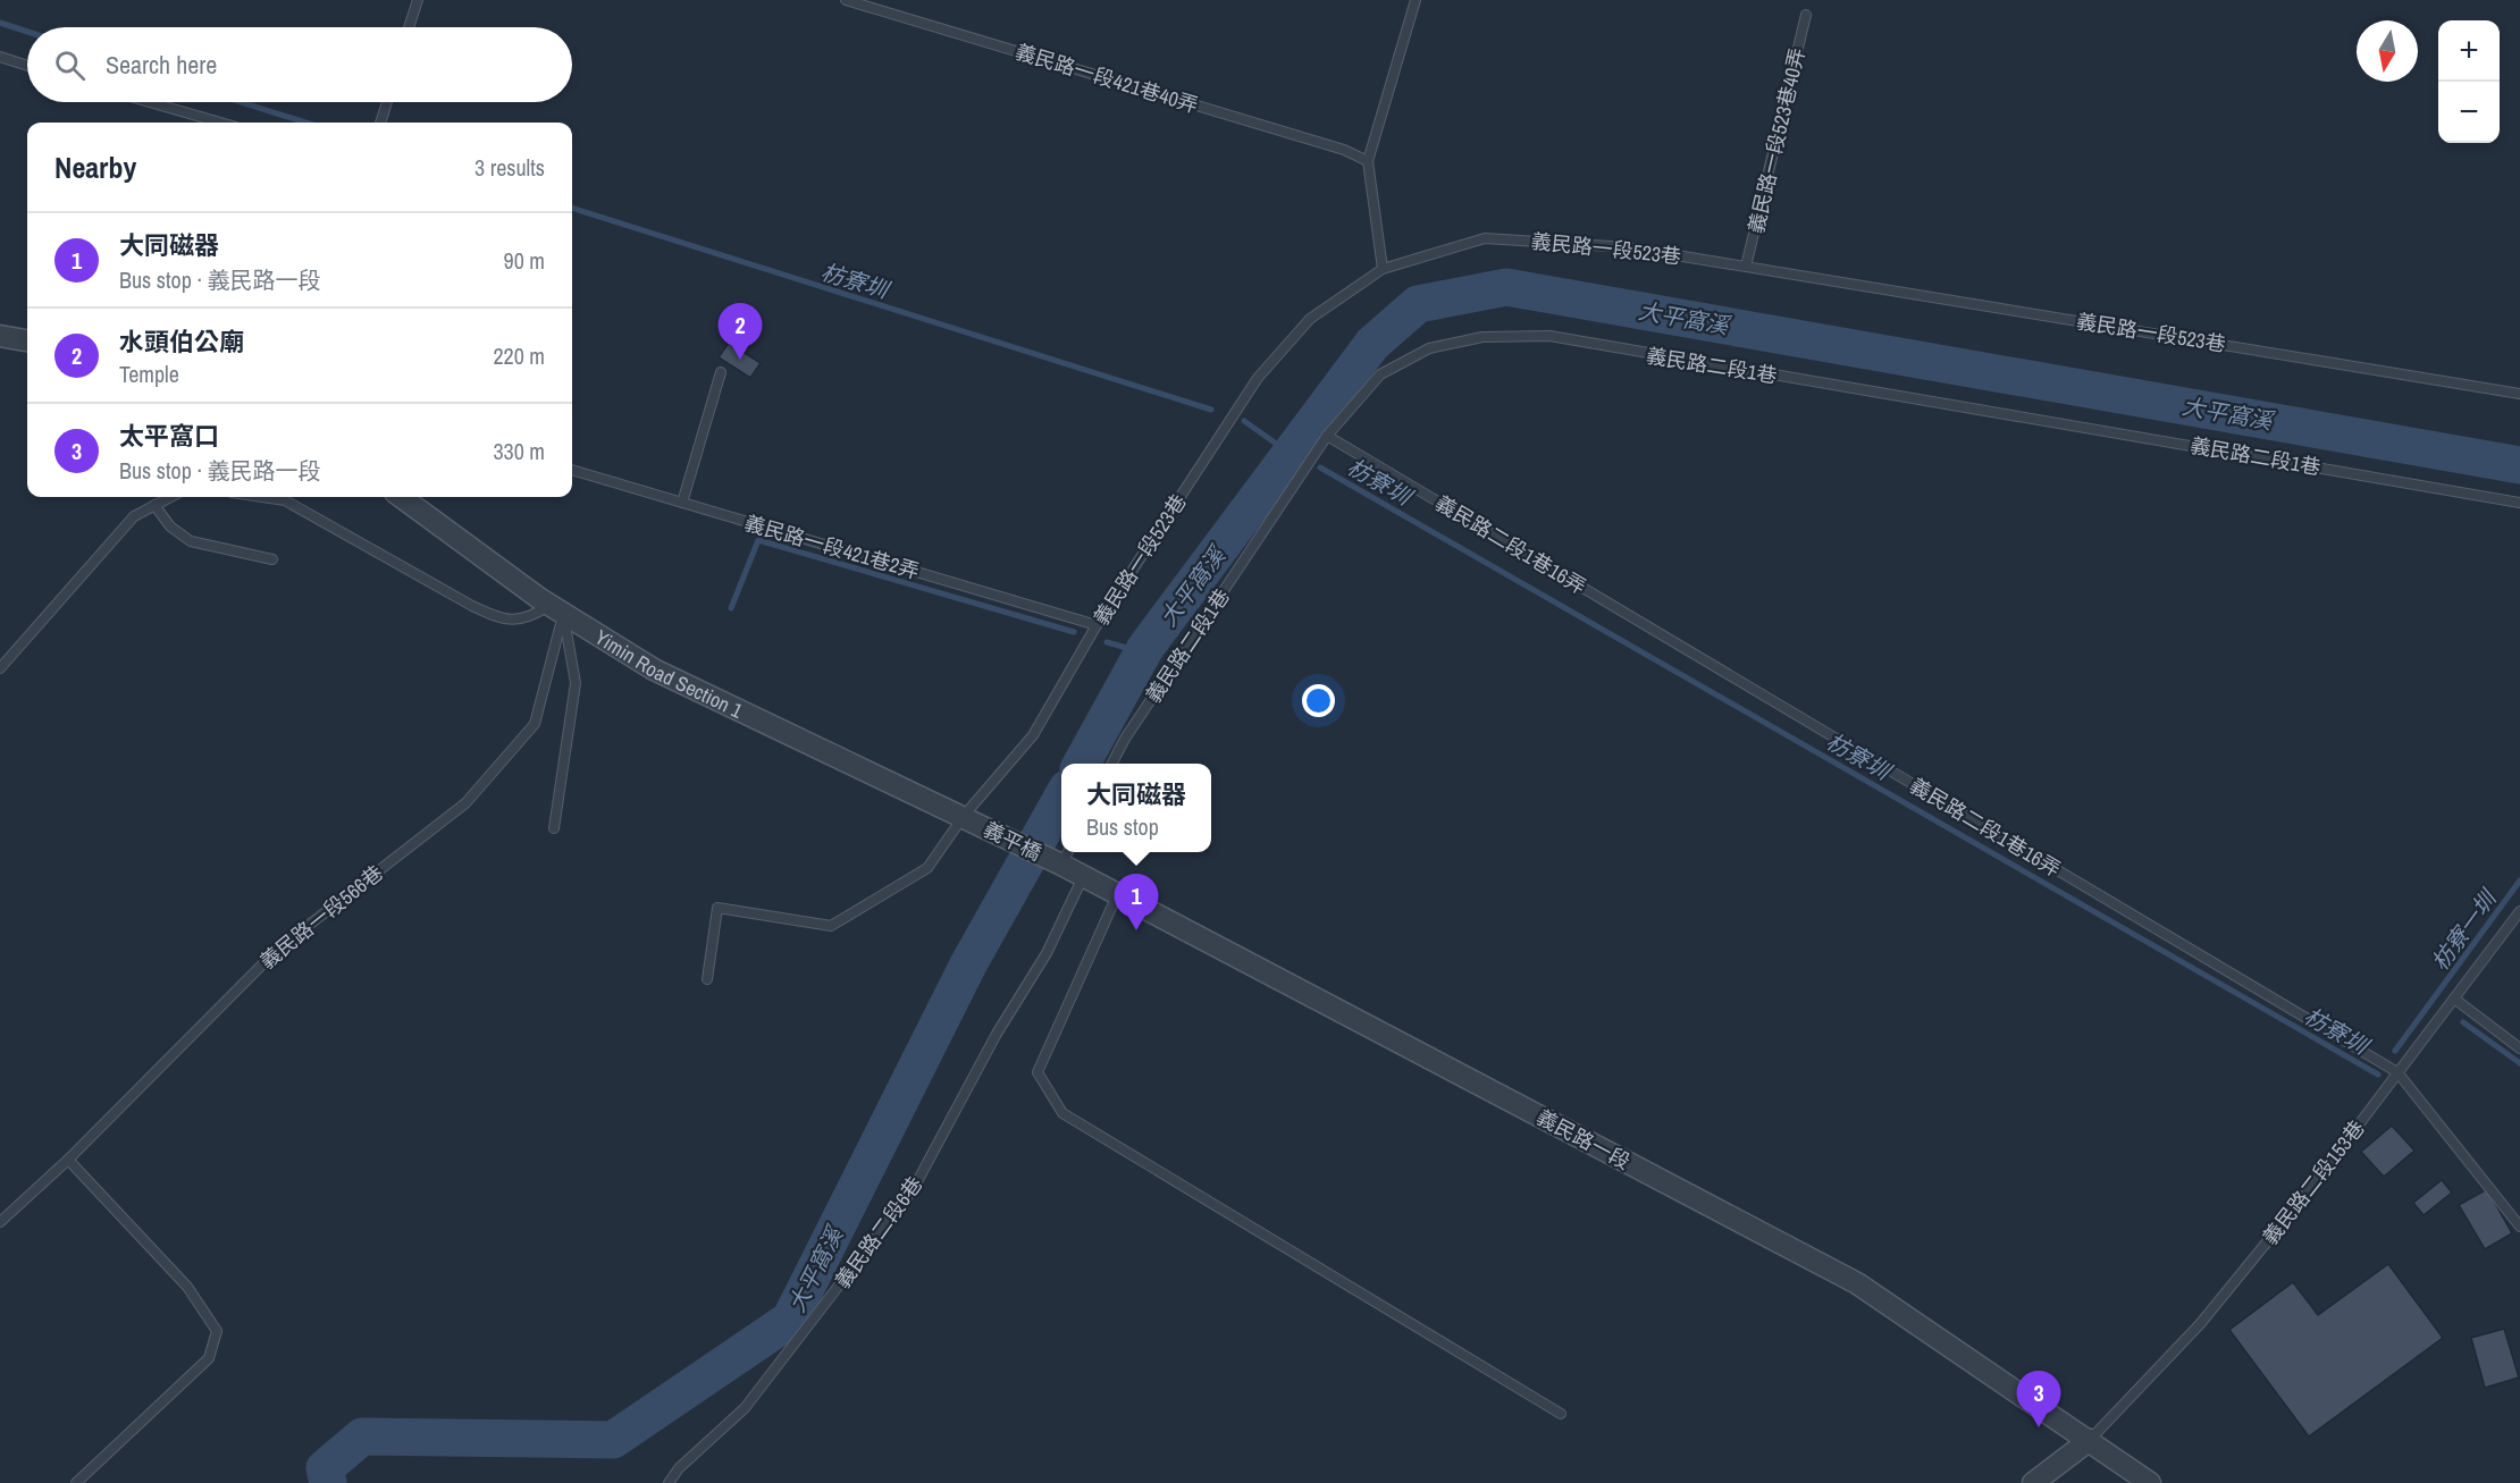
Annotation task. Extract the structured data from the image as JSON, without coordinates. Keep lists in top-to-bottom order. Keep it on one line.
{"streets":{"street":["Yimin Road Section 1","義平橋","義民路一段"],"lane":["義民路一段421巷40弄","義民路一段523巷40弄","義民路一段523巷","義民路二段1巷","義民路二段1巷16弄","義民路一段421巷2弄","義民路一段566巷","義民路二段153巷","義民路二段6巷"]},"crossings":[["義民路一段523巷40弄","義民路一段523巷"],["義民路一段523巷","義民路一段421巷2弄"],["義民路一段523巷","Yimin Road Section 1"],["義民路一段523巷","義平橋"],["義民路二段1巷","義民路二段1巷16弄"],["義民路二段1巷16弄","義民路二段153巷"],["Yimin Road Section 1","義平橋"],["Yimin Road Section 1","義民路一段566巷"],["義平橋","義民路一段"],["義民路一段","義民路二段153巷"],["義民路一段","義民路二段6巷"]],"water":["枋寮圳","大平窩溪","枋寮一圳"],"north":"bottom","page":{"map_buttons":["+","−"],"search":"Search here","heading":["Nearby","3 results"],"list":[{"mark":"1","name":"大同磁器","note":"Bus stop · 義民路一段","value":"90 m"},{"mark":"2","name":"水頭伯公廟","note":"Temple","value":"220 m"},{"mark":"3","name":"太平窩口","note":"Bus stop · 義民路一段","value":"330 m"}],"pins":["2","1","3"],"popup":["大同磁器","Bus stop"]}}
